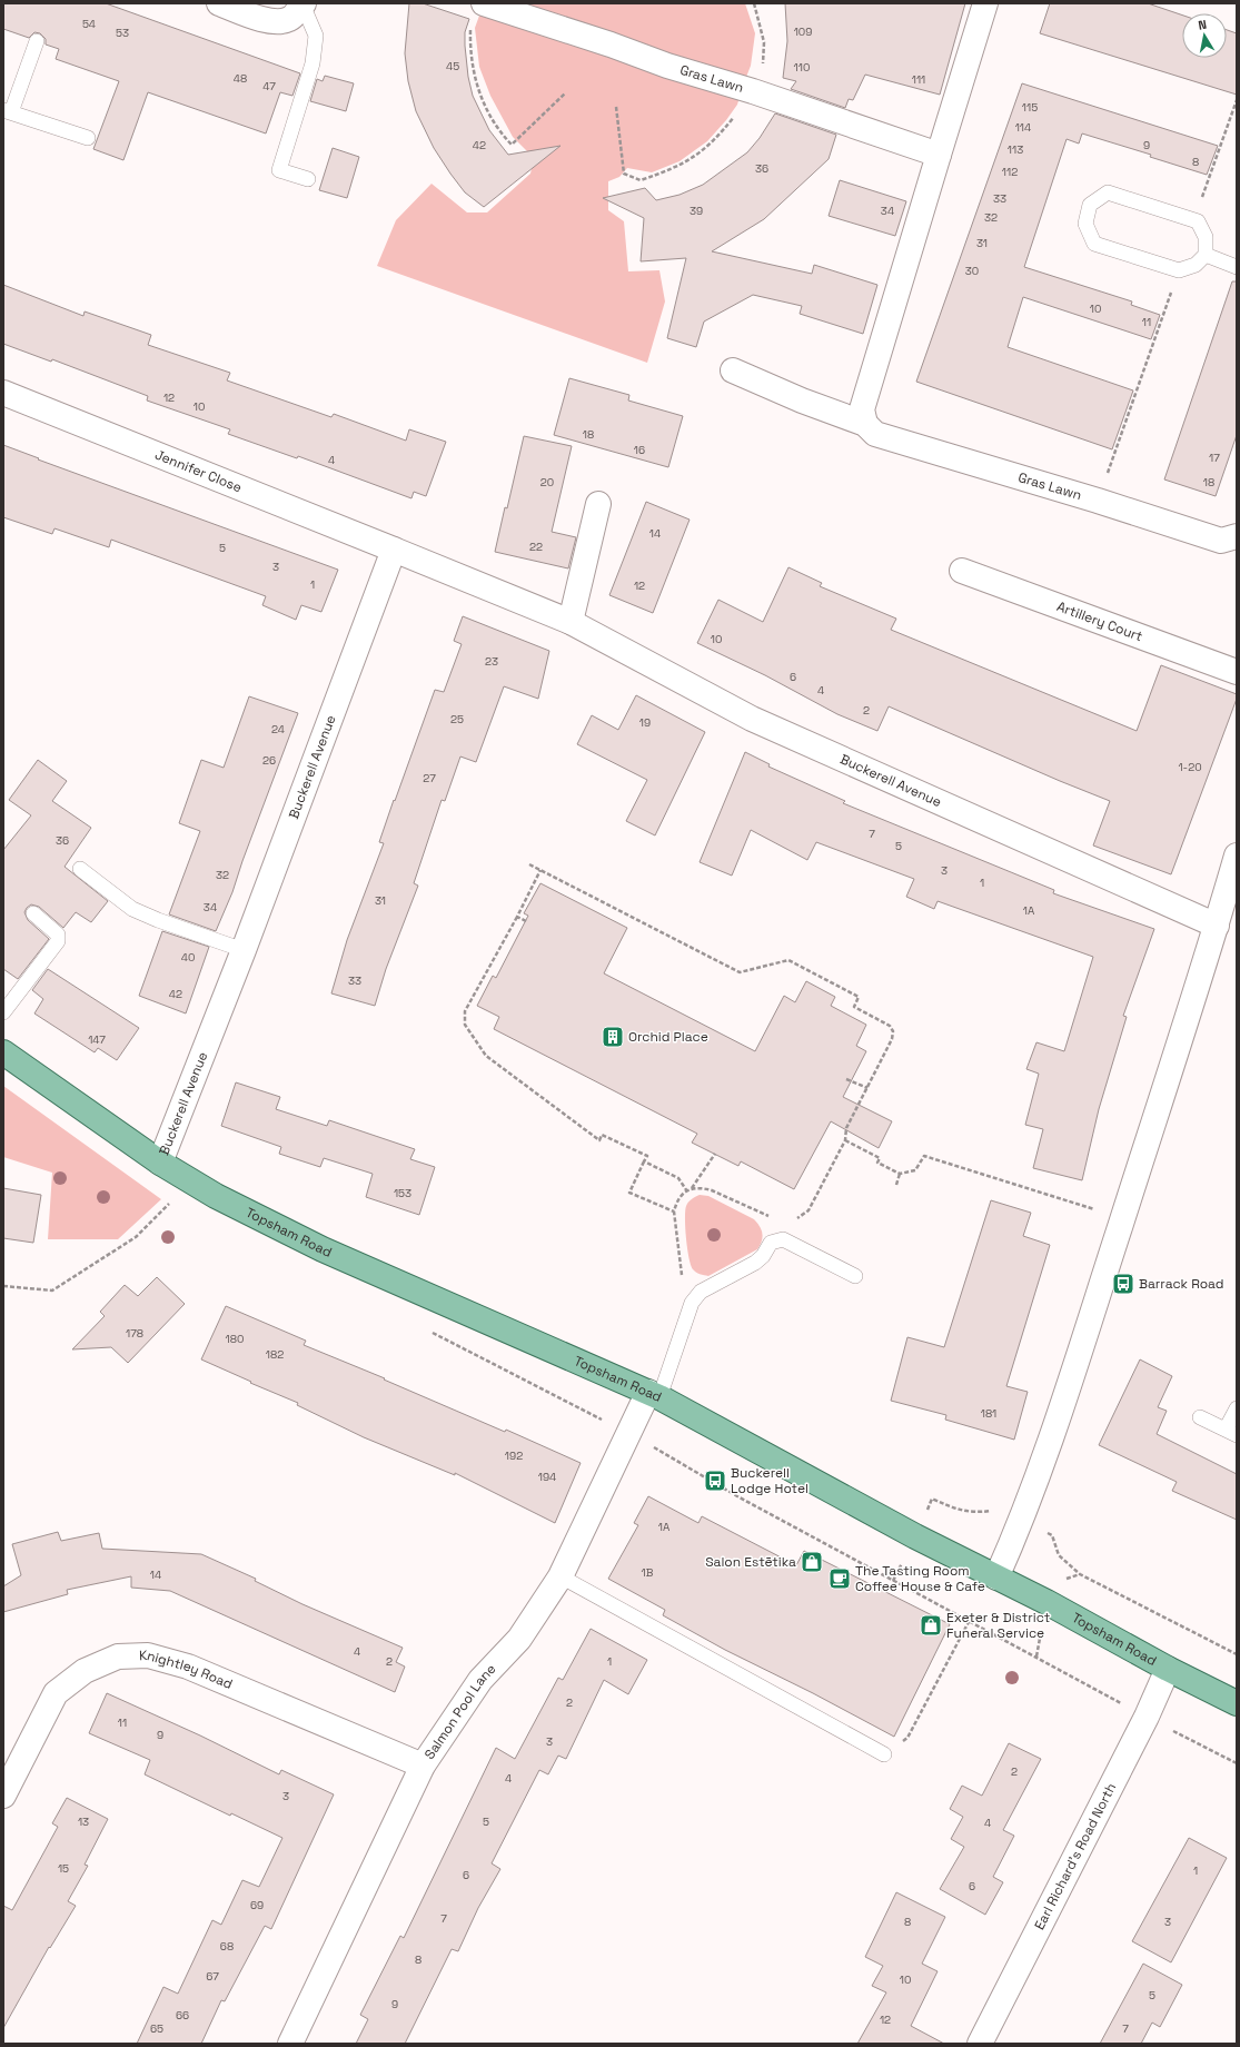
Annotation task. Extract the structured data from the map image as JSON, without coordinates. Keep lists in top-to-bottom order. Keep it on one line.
{"streets":{"main road":["Topsham Road"],"street":["Gras Lawn","Jennifer Close","Artillery Court","Buckerell Avenue","Knightley Road","Salmon Pool Lane","Earl Richard's Road North"]},"crossings":[["Jennifer Close","Buckerell Avenue"],["Buckerell Avenue","Topsham Road"],["Topsham Road","Salmon Pool Lane"],["Topsham Road","Earl Richard's Road North"],["Knightley Road","Salmon Pool Lane"]],"places":{"building":["Orchid Place"],"bus stop":["Barrack Road","Buckerell Lodge Hotel"],"shop":["Salon Estētika","Exeter & District Funeral Service"],"cafe":["The Tasting Room Coffee House & Cafe"]},"house_numbers":["54","109","53","45","110","48","111","47","115","114","42","9","113","8","36","112","33","39","34","32","31","30","10","11","12","10","18","16","17","4","20","18","14","22","5","3","1","12","10","23","6","4","2","25","19","24","26","1-20","27","7","36","5","3","32","1","31","34","1A","40","33","42","147","153","178","180","182","181","192","194","1A","1B","14","4","2","1","2","11","9","3","2","4","3","13","5","4","15","1","6","6","69","7","8","3","68","8","67","10","5","9","66","12","65","7"],"north":"top"}
